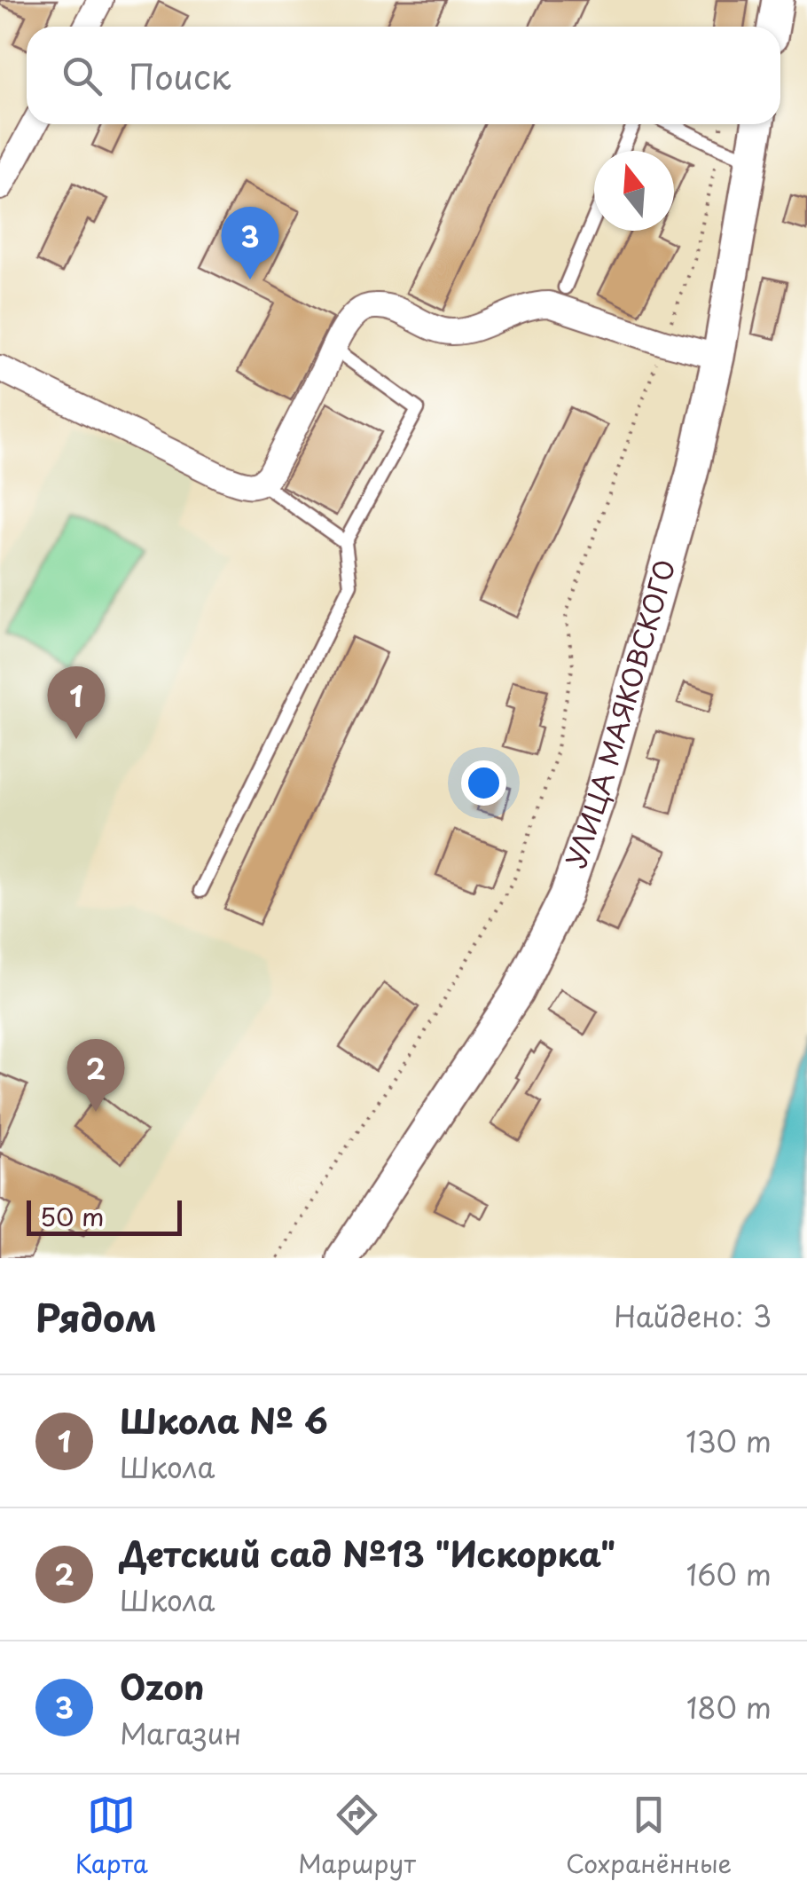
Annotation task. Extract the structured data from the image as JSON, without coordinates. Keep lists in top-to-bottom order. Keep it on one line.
{"streets":{"street":["УЛИЦА МАЯКОВСКОГО"]},"scale_bar":"50 m","north":"top","page":{"search":"Поиск","pins":["3","1","2"],"scale":"50 m","heading":["Рядом","Найдено: 3"],"list":[{"mark":"1","name":"Школа № 6","note":"Школа","value":"130 m"},{"mark":"2","name":"Детский сад №13 \"Искорка\"","note":"Школа","value":"160 m"},{"mark":"3","name":"Ozon","note":"Магазин","value":"180 m"}],"nav":["Карта","Маршрут","Сохранённые"]}}
